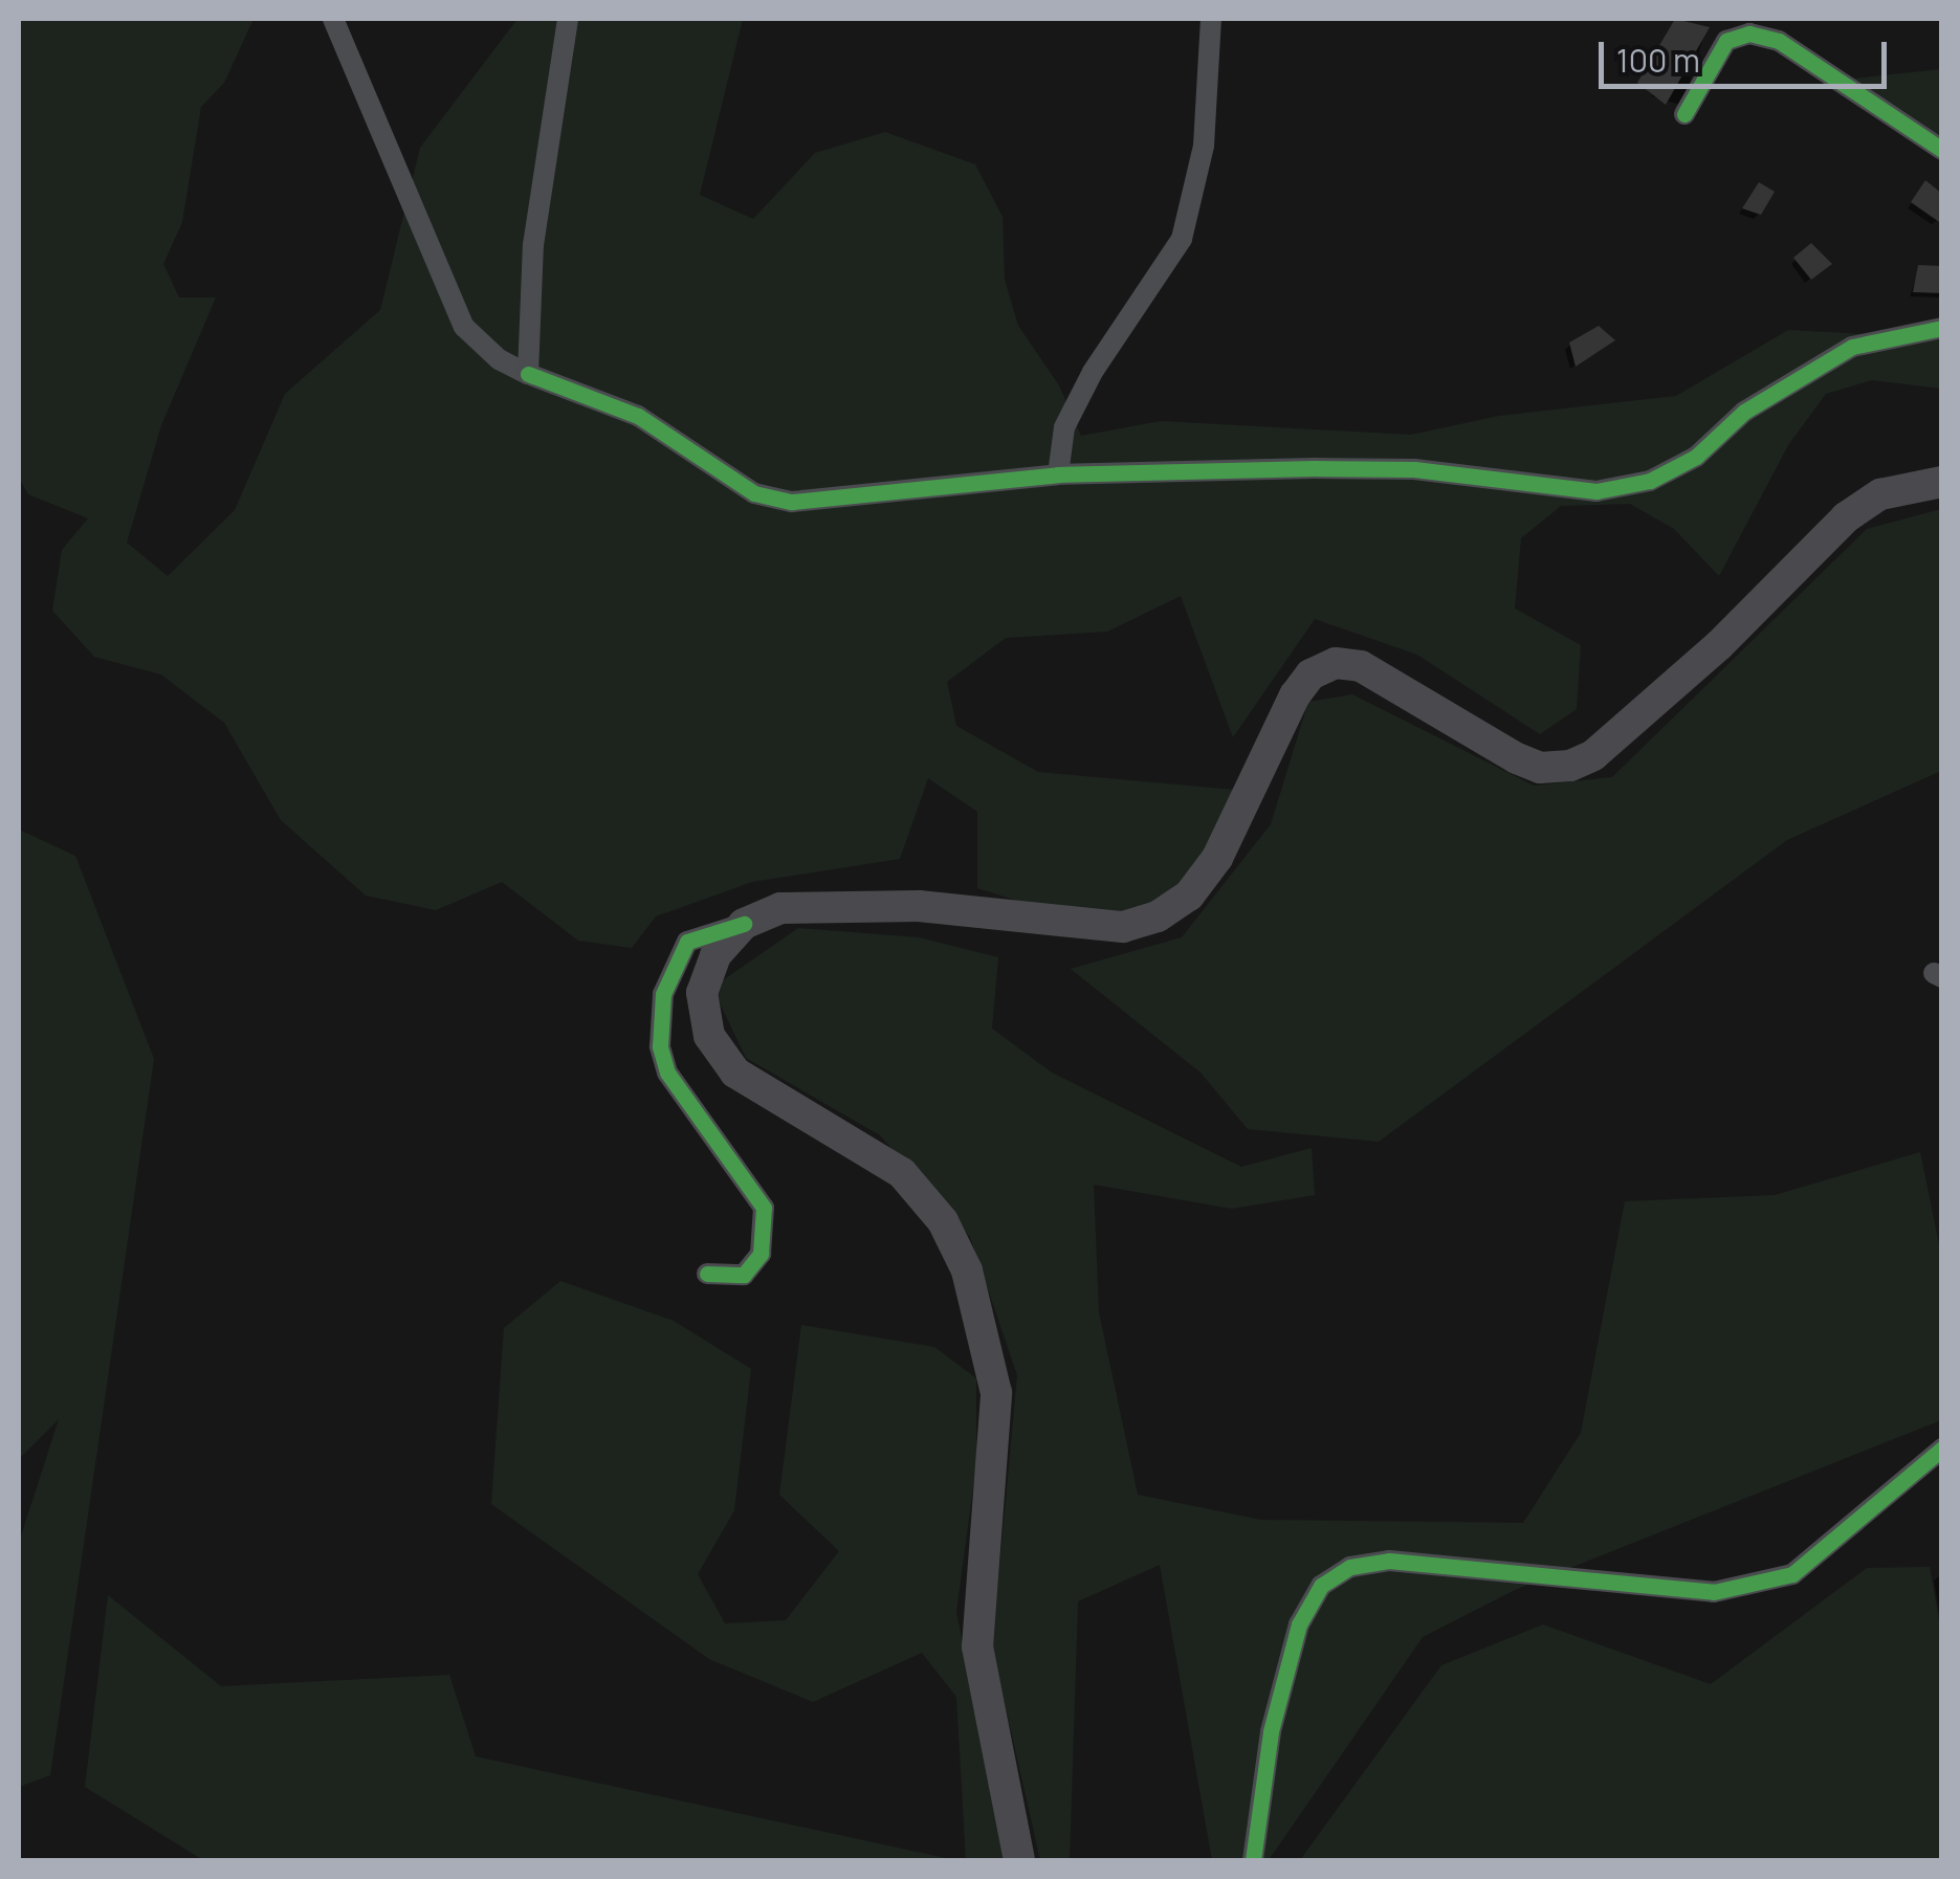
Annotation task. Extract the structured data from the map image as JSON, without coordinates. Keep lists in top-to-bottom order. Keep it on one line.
{"scale_bar":"100 m"}
